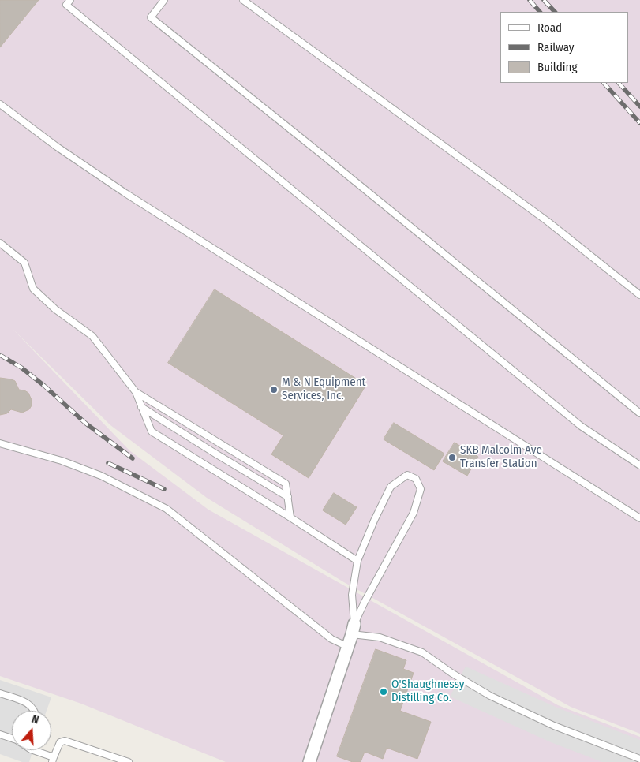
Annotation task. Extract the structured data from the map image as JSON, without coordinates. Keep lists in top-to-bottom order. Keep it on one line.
{"places":["M & N Equipment Services, Inc.","SKB Malcolm Ave Transfer Station","O'Shaughnessy Distilling Co."],"legend":["Road","Railway","Building"],"north":"top"}
